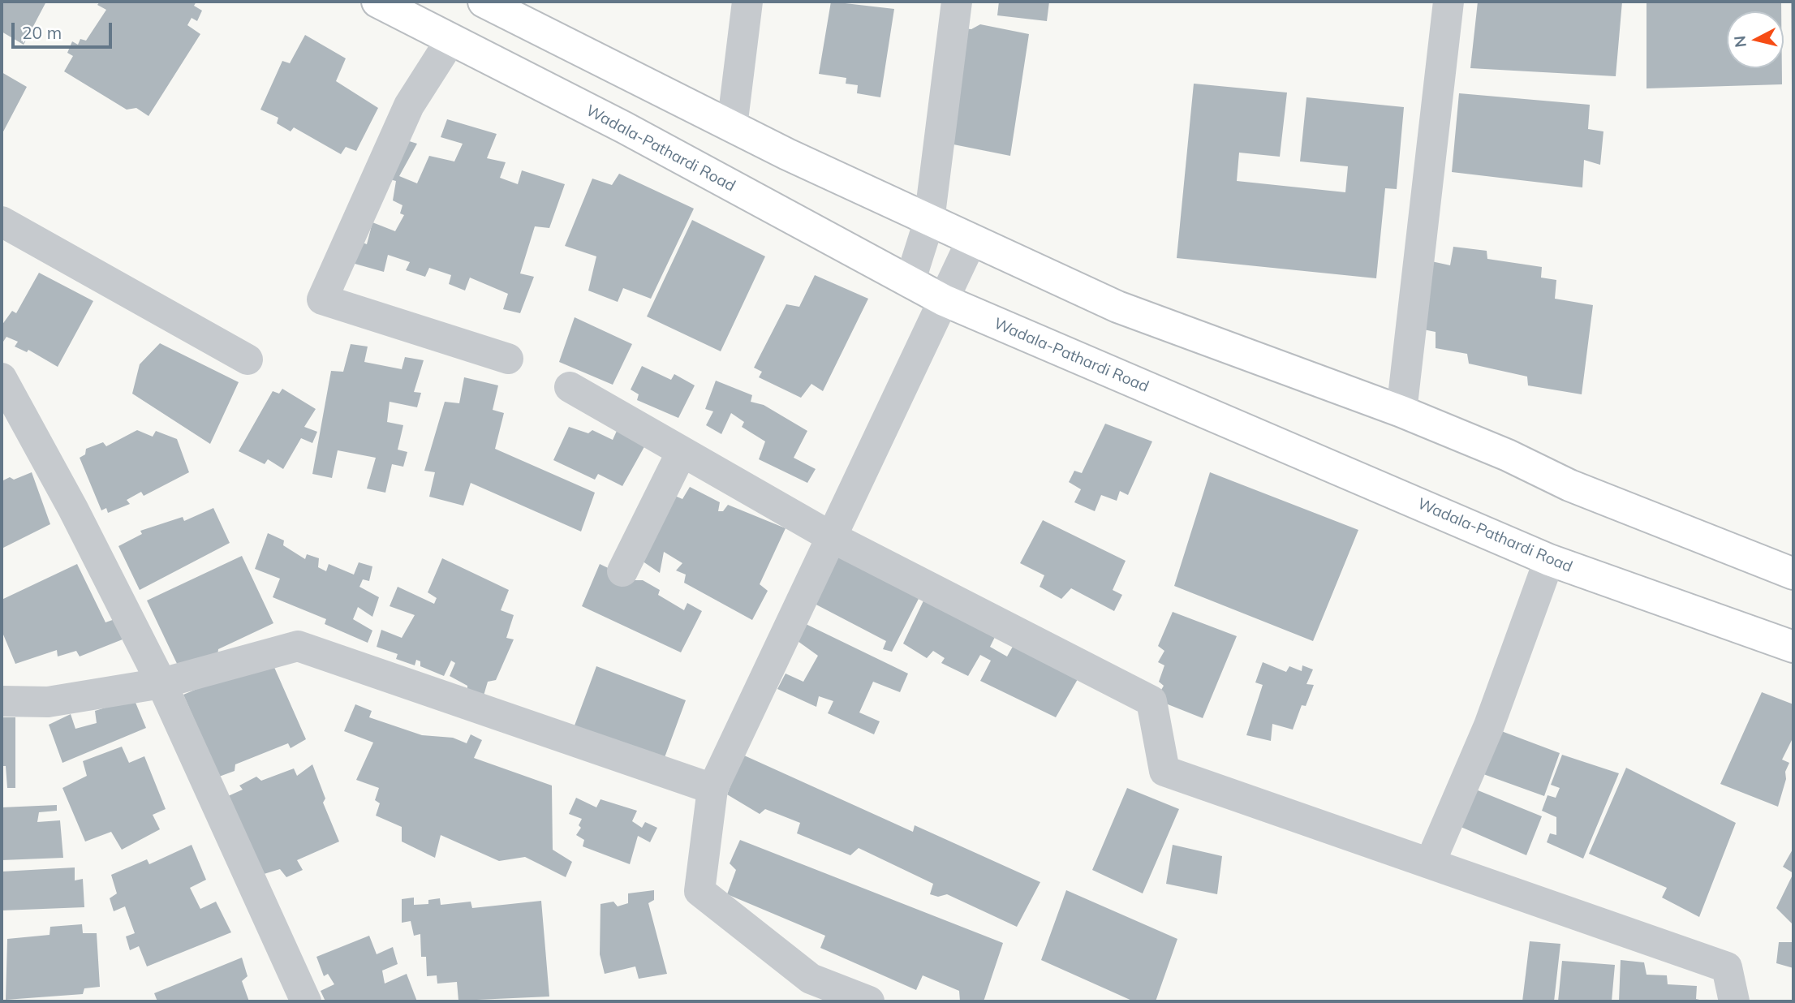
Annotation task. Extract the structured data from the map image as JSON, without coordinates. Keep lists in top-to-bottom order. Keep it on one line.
{"streets":{"main road":["Wadala-Pathardi Road"]},"scale_bar":"20 m","north":"left"}
